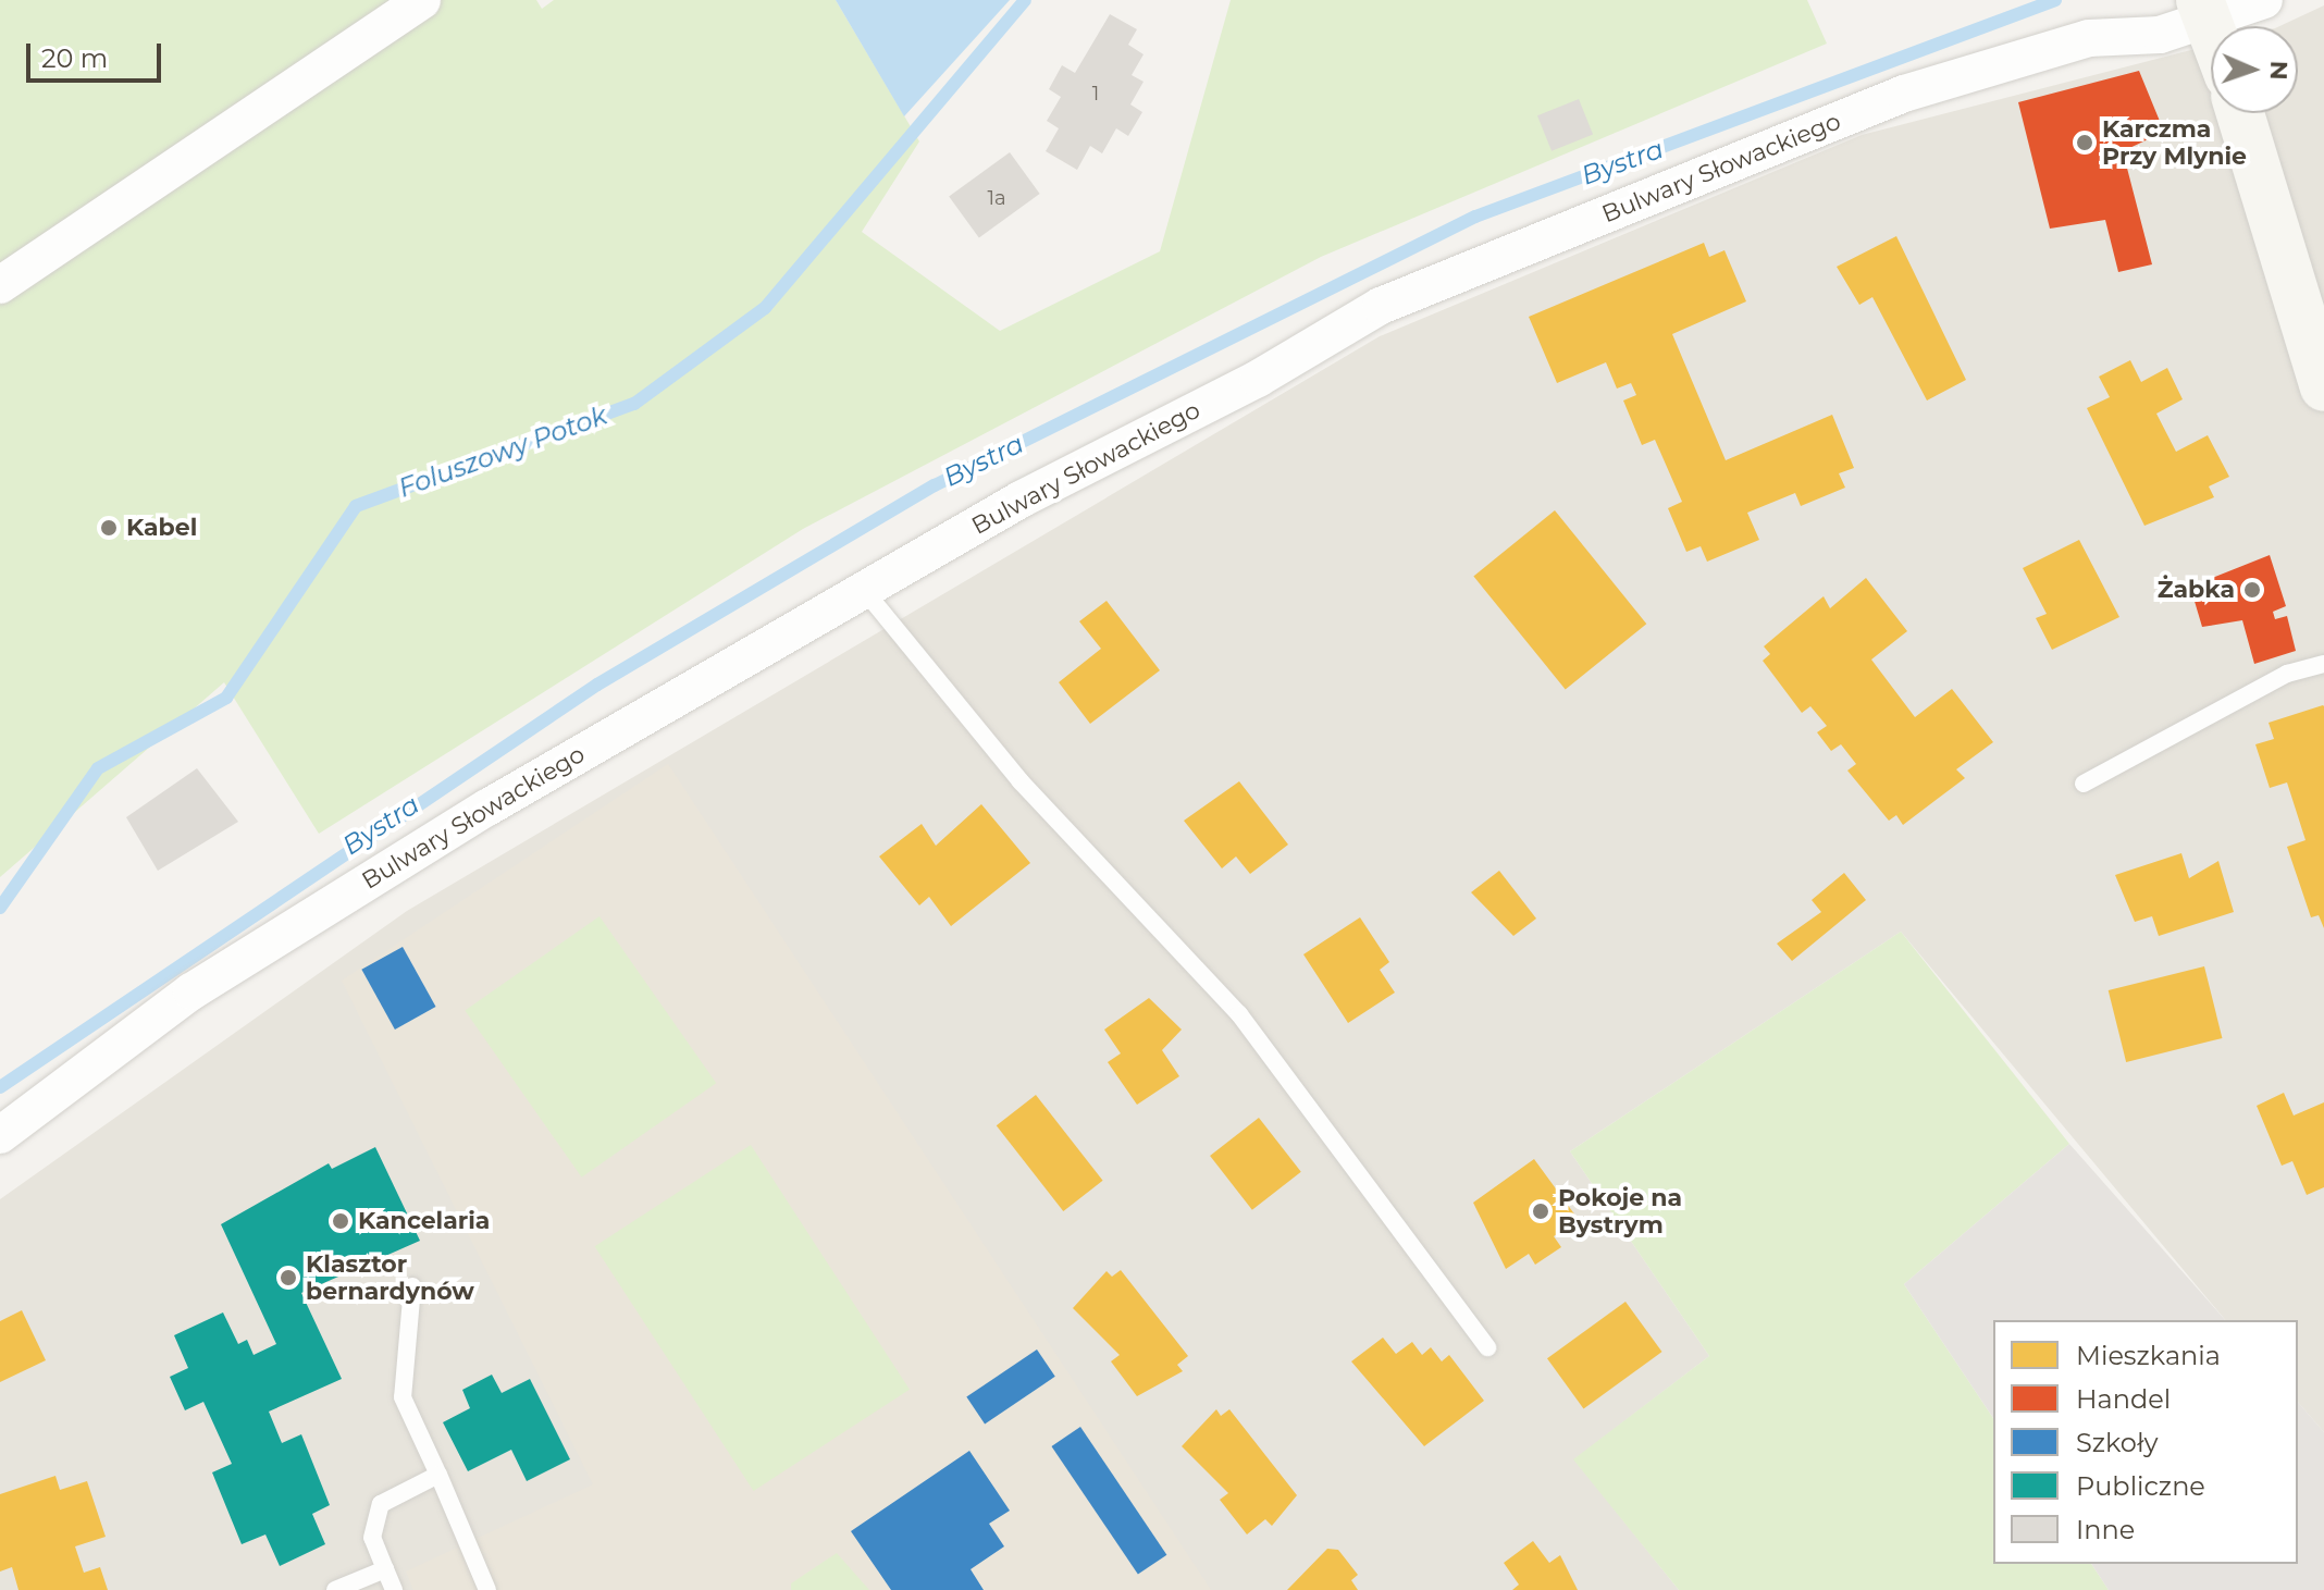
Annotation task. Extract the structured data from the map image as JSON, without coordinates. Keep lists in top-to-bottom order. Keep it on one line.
{"streets":{"street":["Bulwary Słowackiego"]},"water":["Bystra","Foluszowy Potok"],"places":["Karczma Przy Mlynie","Kabel","Żabka","Pokoje na Bystrym","Kancelaria","Klasztor bernardynów"],"house_numbers":["1","1a"],"legend":["Mieszkania","Handel","Szkoły","Publiczne","Inne"],"scale_bar":"20 m","north":"right"}
